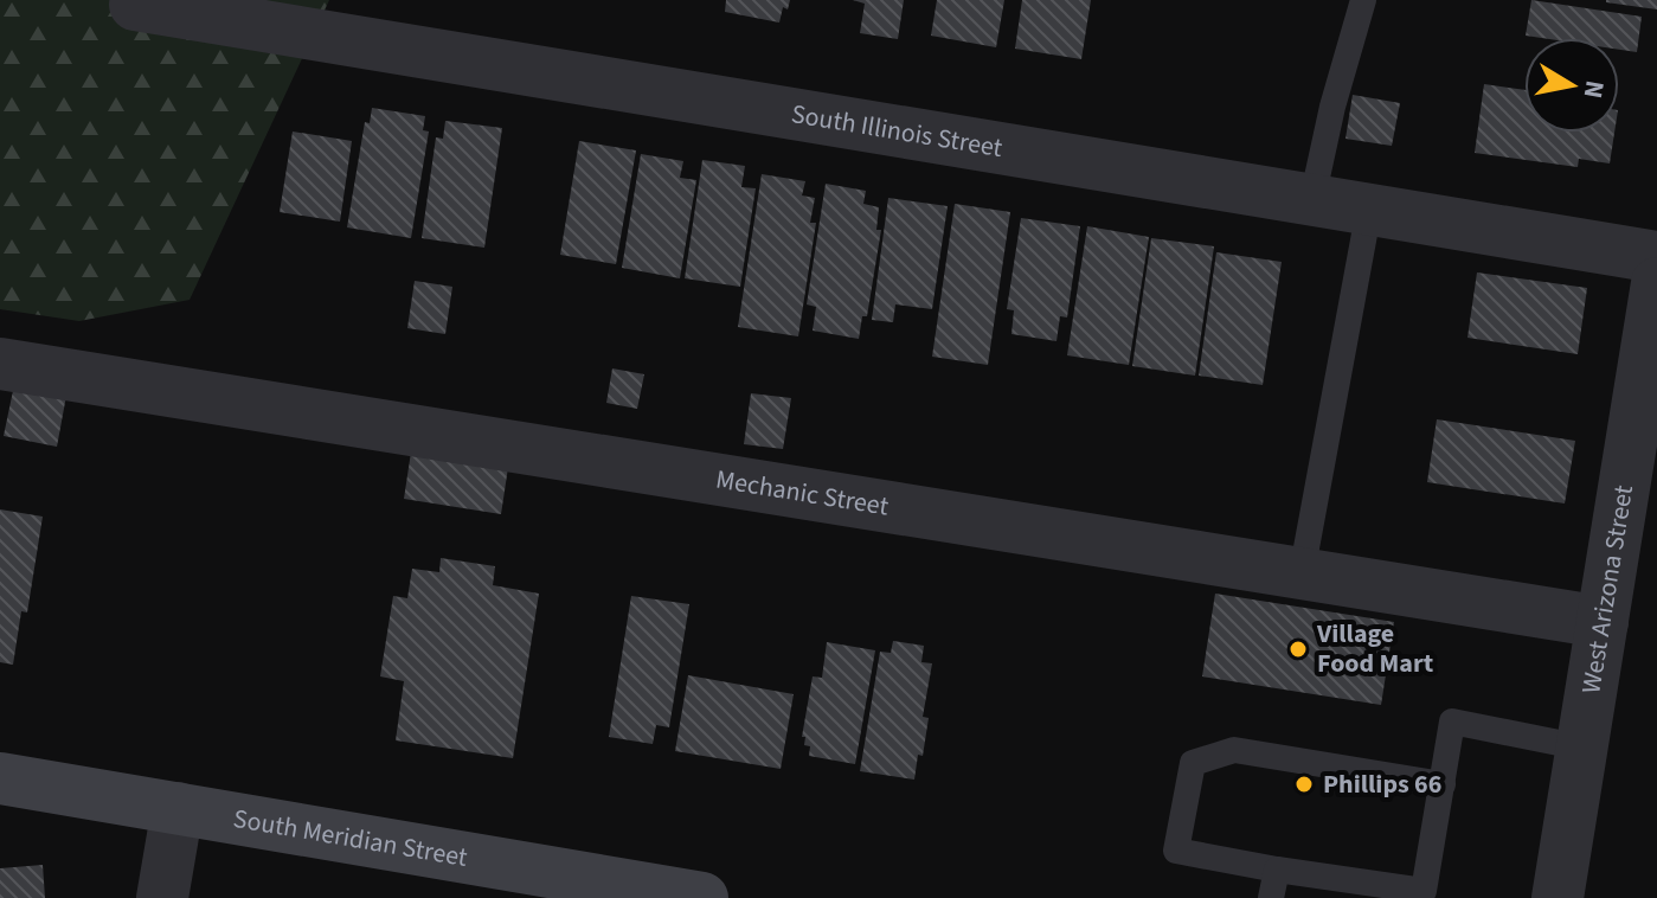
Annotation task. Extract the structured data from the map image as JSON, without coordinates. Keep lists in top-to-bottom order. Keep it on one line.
{"streets":{"main road":["South Meridian Street"],"street":["South Illinois Street","Mechanic Street","West Arizona Street"]},"crossings":[["Mechanic Street","West Arizona Street"]],"places":["Village Food Mart","Phillips 66"],"north":"right"}
